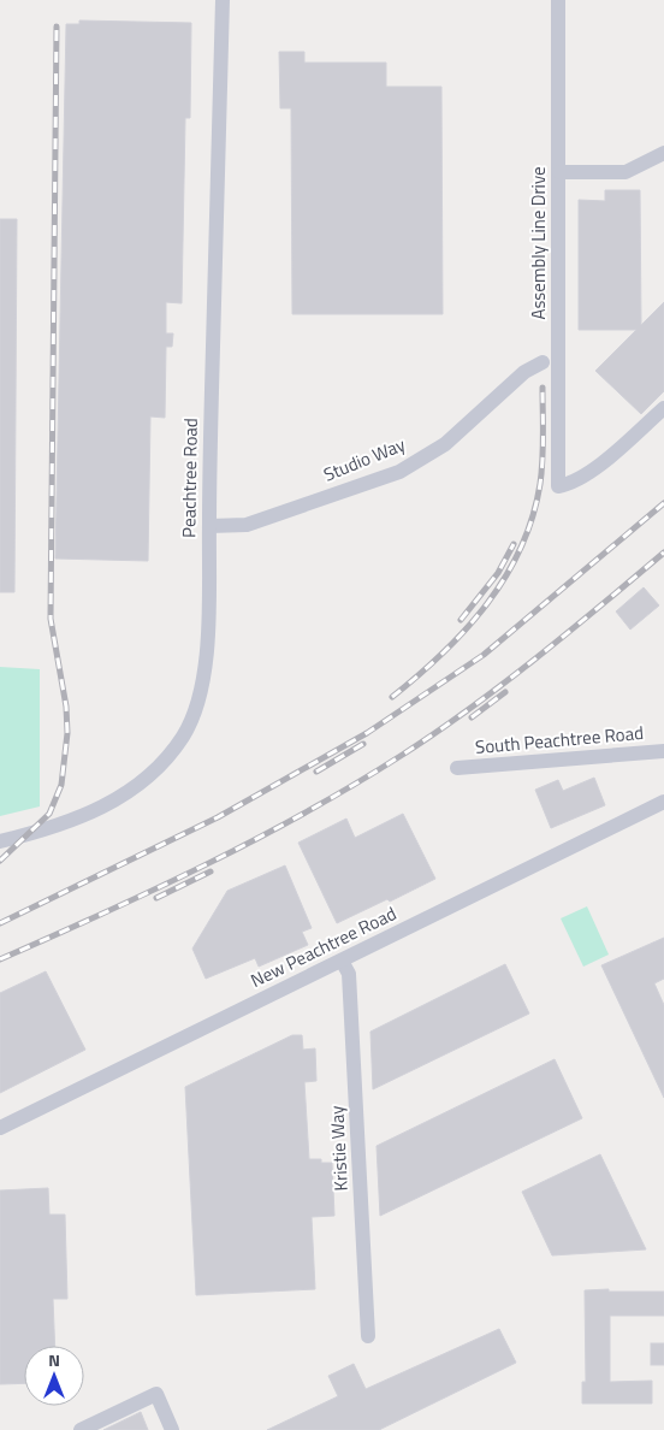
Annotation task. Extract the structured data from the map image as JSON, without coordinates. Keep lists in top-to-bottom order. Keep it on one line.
{"streets":{"street":["Assembly Line Drive","Studio Way","Peachtree Road","South Peachtree Road","New Peachtree Road","Kristie Way"]},"crossings":[["Studio Way","Peachtree Road"],["New Peachtree Road","Kristie Way"]],"north":"top"}
